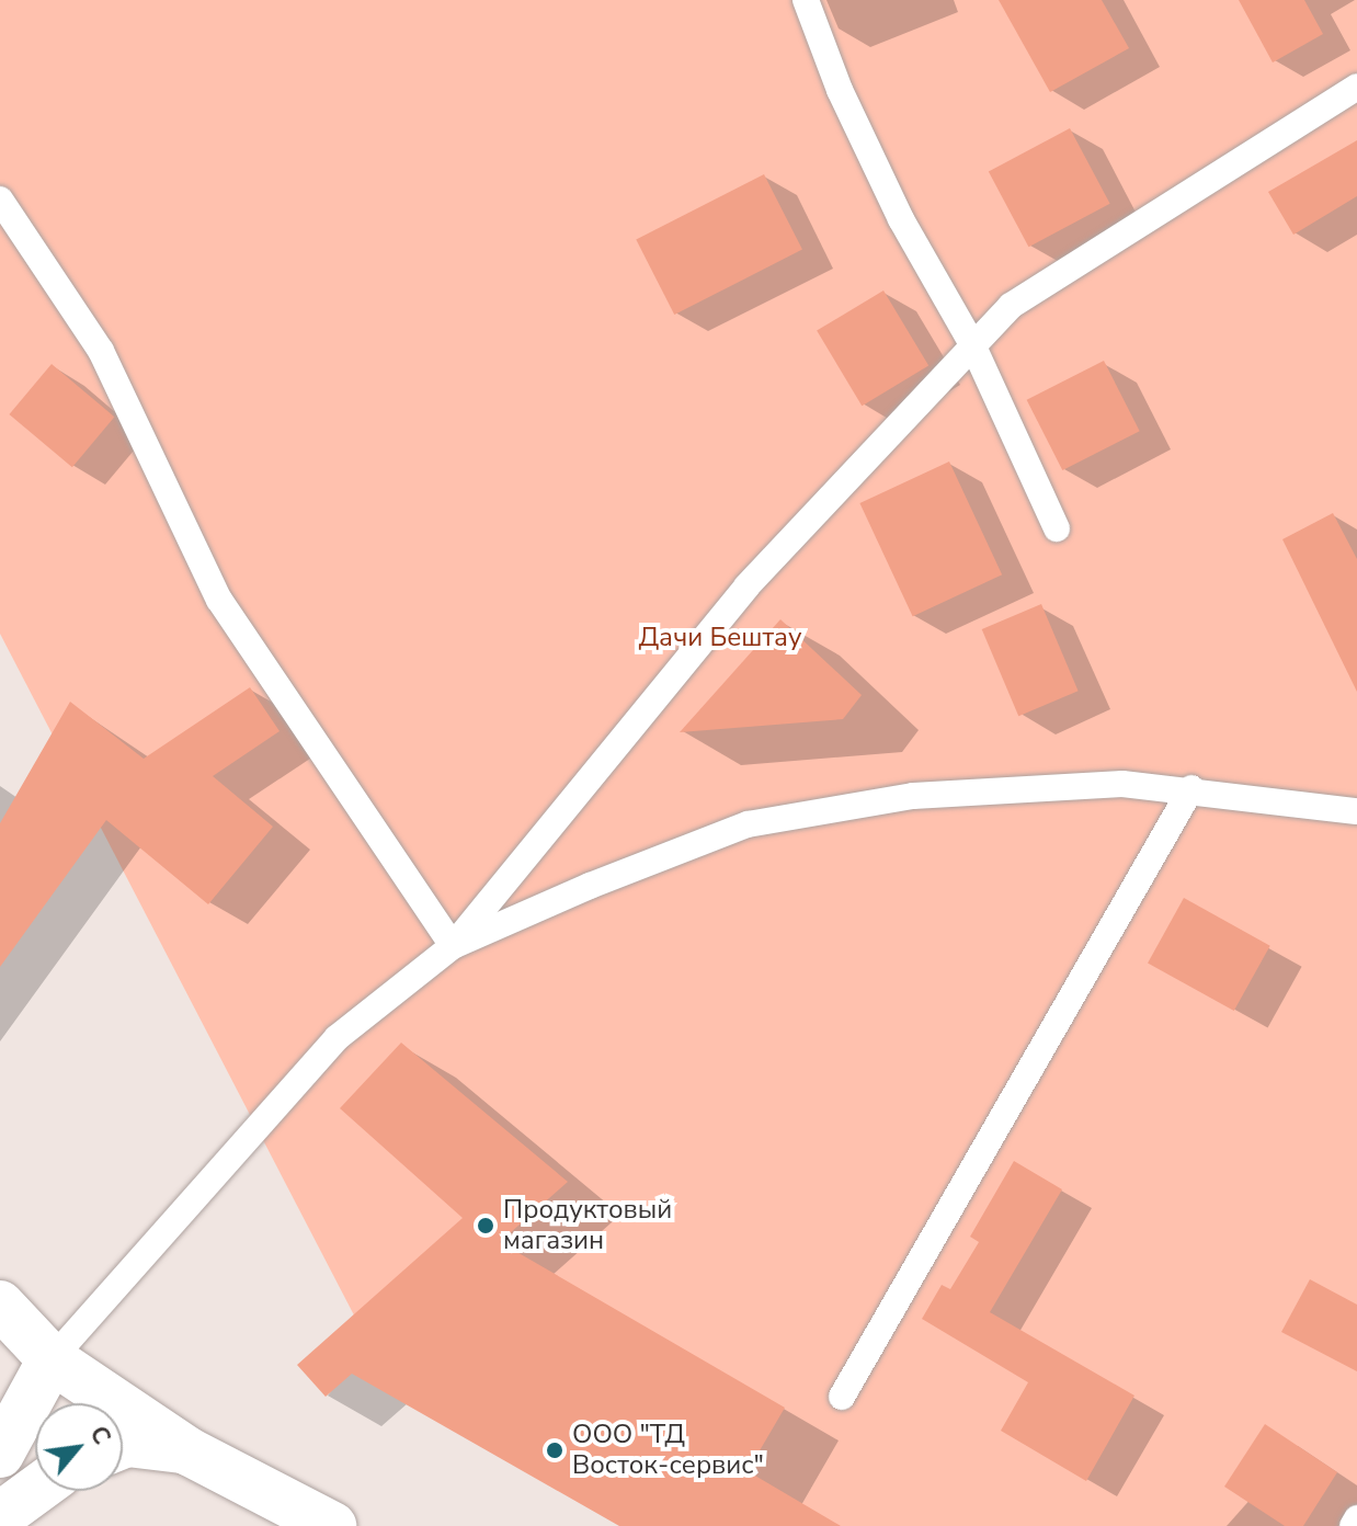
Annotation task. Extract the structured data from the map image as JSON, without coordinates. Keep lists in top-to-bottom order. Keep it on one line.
{"parks":["Дачи Бештау"],"places":["Продуктовый магазин","ООО \"ТД Восток-сервис\""],"north":"top right"}
